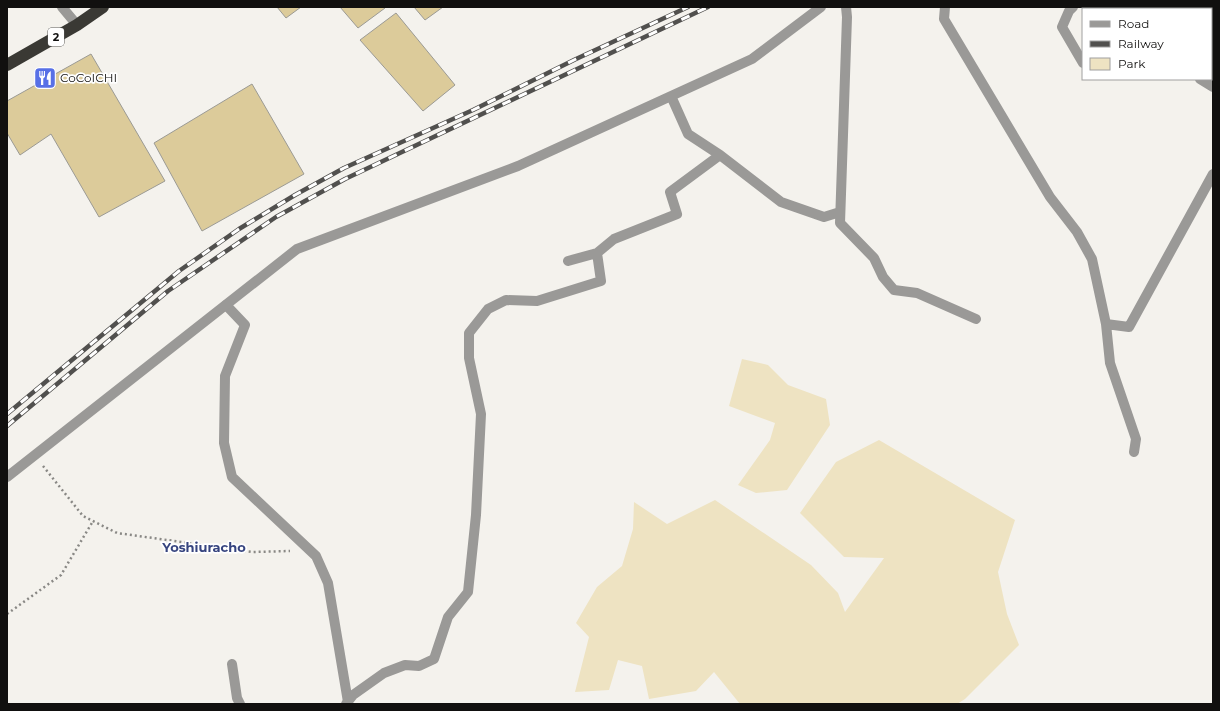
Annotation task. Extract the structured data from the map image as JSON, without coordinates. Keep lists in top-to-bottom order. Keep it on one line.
{"streets":{"highway":["2"]},"districts":["Yoshiuracho"],"places":{"restaurant":["CoCoICHI"]},"legend":["Road","Railway","Park"]}
